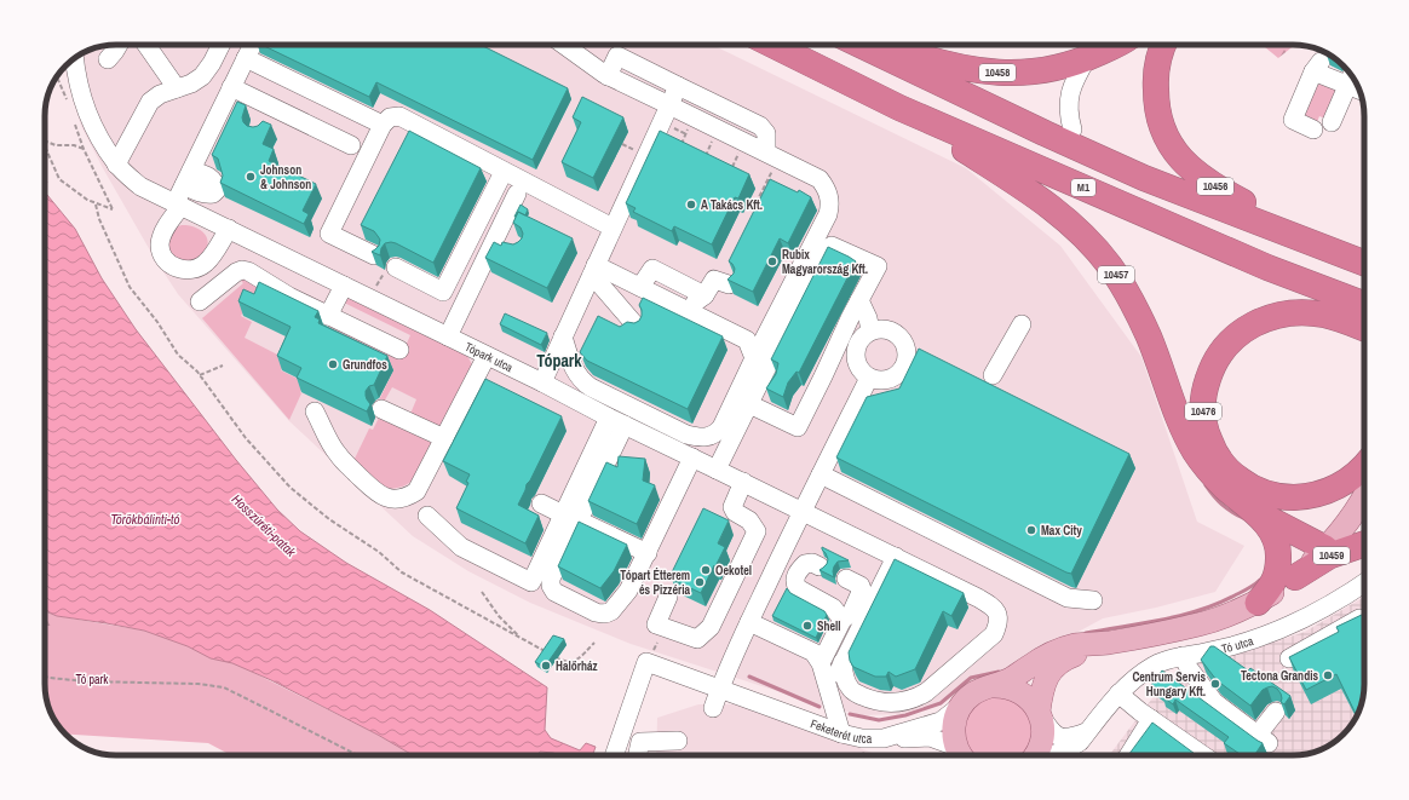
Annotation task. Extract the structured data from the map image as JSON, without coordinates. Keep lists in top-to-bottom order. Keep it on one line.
{"streets":{"highway":["10458","10456","M1","10457","10476","10459"],"street":["Tópark utca","Tó utca","Feketerét utca"]},"crossings":[["M1","10457"]],"districts":["Tópark"],"water":["Törökbálinti-tó","Hosszúréti-patak"],"parks":["Tó park"],"places":["Johnson & Johnson","A Takács Kft.","Rubix Magyarország Kft.","Grundfos","Max City","Oekotel","Tópart Étterem és Pizzéria","Shell","Halőrház","Tectona Grandis","Centrum Servis Hungary Kft."]}
